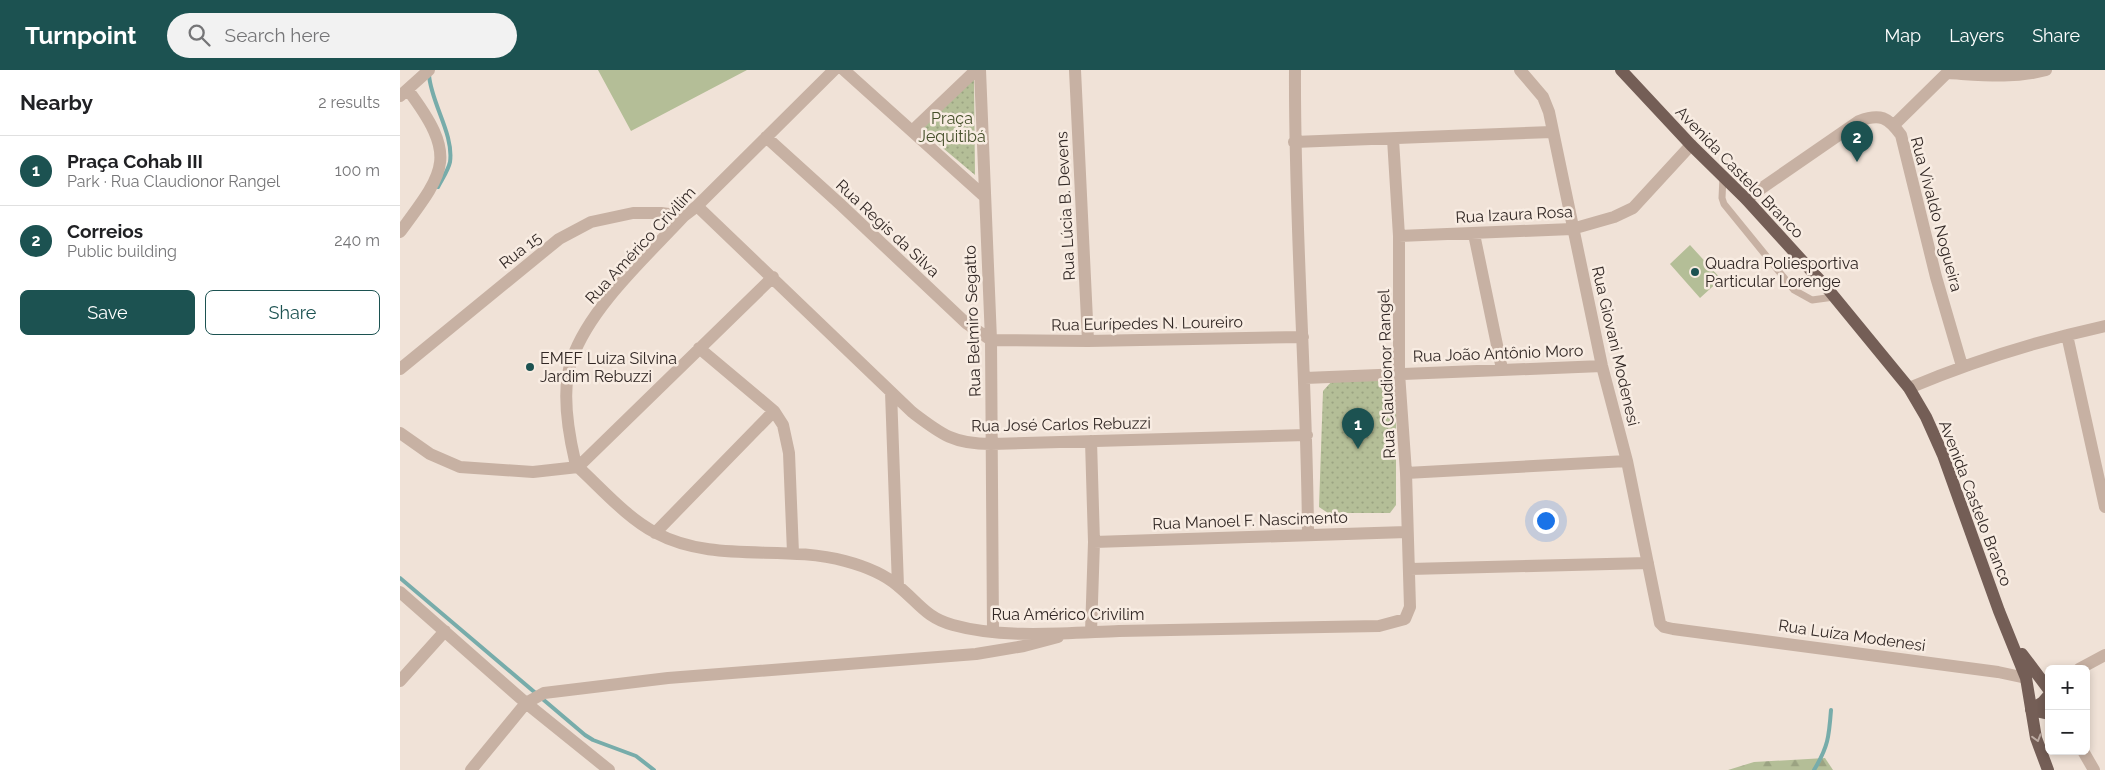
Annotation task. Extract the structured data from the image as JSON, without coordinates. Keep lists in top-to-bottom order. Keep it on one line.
{"streets":{"main road":["Avenida Castelo Branco"],"street":["Rua Lúcia B. Devens","Rua Izaura Rosa","Rua Vivaldo Nogueira","Rua Regis da Silva","Rua Américo Crivilim","Rua 15","Rua Belmiro Segatto","Rua Eurípedes N. Loureiro","Rua Giovani Modenesi","Rua João Antônio Moro","Rua Claudionor Rangel","Rua José Carlos Rebuzzi","Rua Manoel F. Nascimento","Rua Luíza Modenesi"]},"crossings":[["Avenida Castelo Branco","Rua Izaura Rosa"],["Avenida Castelo Branco","Rua Vivaldo Nogueira"],["Avenida Castelo Branco","Rua Luíza Modenesi"],["Rua Lúcia B. Devens","Rua Eurípedes N. Loureiro"],["Rua Izaura Rosa","Rua Giovani Modenesi"],["Rua Izaura Rosa","Rua Claudionor Rangel"],["Rua Regis da Silva","Rua Américo Crivilim"],["Rua Regis da Silva","Rua Belmiro Segatto"],["Rua Regis da Silva","Rua Eurípedes N. Loureiro"],["Rua Américo Crivilim","Rua 15"],["Rua Américo Crivilim","Rua Belmiro Segatto"],["Rua Américo Crivilim","Rua Claudionor Rangel"],["Rua Américo Crivilim","Rua José Carlos Rebuzzi"],["Rua Belmiro Segatto","Rua Eurípedes N. Loureiro"],["Rua Belmiro Segatto","Rua José Carlos Rebuzzi"],["Rua Giovani Modenesi","Rua João Antônio Moro"],["Rua Giovani Modenesi","Rua Luíza Modenesi"],["Rua João Antônio Moro","Rua Claudionor Rangel"],["Rua Claudionor Rangel","Rua Manoel F. Nascimento"]],"parks":["Praça Jequitibá"],"places":["Quadra Poliesportiva Particular Lorenge","EMEF Luiza Silvina Jardim Rebuzzi"],"page":{"header":"Turnpoint","search":"Search here","nav":["Map","Layers","Share"],"heading":["Nearby","2 results"],"pins":["2","1"],"list":[{"mark":"1","name":"Praça Cohab III","note":"Park · Rua Claudionor Rangel","value":"100 m"},{"mark":"2","name":"Correios","note":"Public building","value":"240 m"}],"buttons":["Save","Share"],"map_buttons":["+","−"]}}
